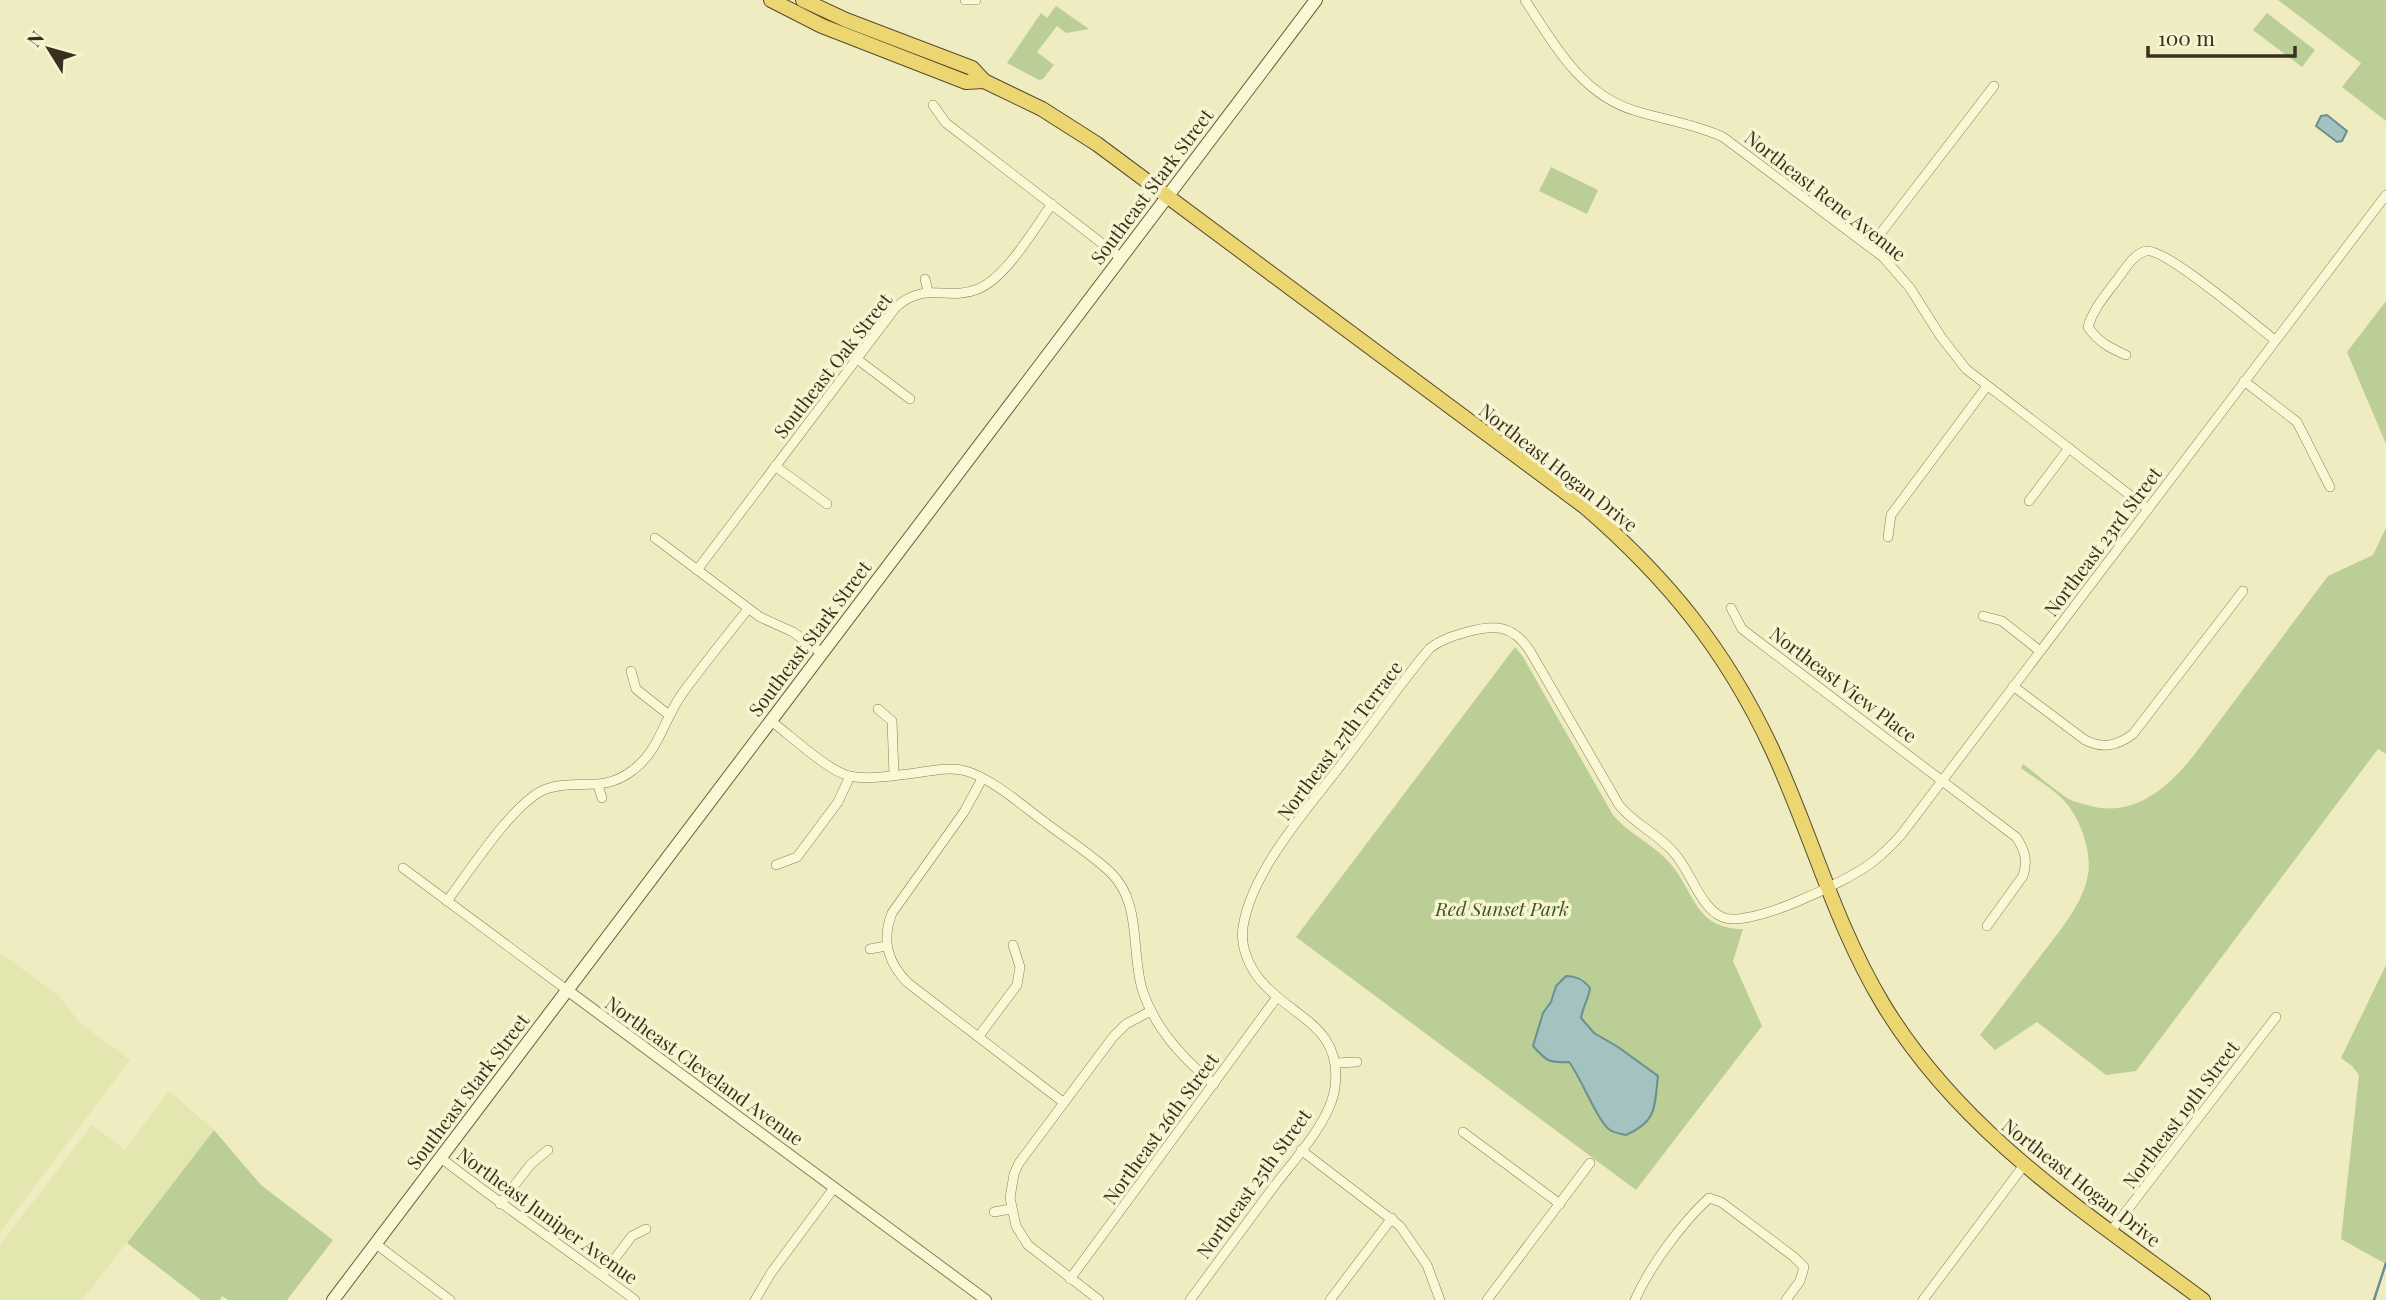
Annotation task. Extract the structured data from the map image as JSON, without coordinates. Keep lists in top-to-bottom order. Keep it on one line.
{"streets":{"highway":["Northeast Hogan Drive"],"main road":["Southeast Stark Street"],"street":["Northeast Rene Avenue","Southeast Oak Street","Northeast 23rd Street","Northeast View Place","Northeast 27th Terrace","Northeast Cleveland Avenue","Northeast 19th Street","Northeast 26th Street","Northeast 25th Street","Northeast Juniper Avenue"]},"crossings":[["Southeast Stark Street","Northeast Hogan Drive"],["Southeast Stark Street","Northeast Cleveland Avenue"],["Southeast Stark Street","Northeast Juniper Avenue"],["Northeast Rene Avenue","Northeast 23rd Street"],["Northeast Hogan Drive","Northeast 23rd Street"],["Northeast Hogan Drive","Northeast 19th Street"],["Northeast 23rd Street","Northeast View Place"],["Northeast 23rd Street","Northeast 27th Terrace"],["Northeast 27th Terrace","Northeast 26th Street"],["Northeast 27th Terrace","Northeast 25th Street"]],"parks":["Red Sunset Park"],"scale_bar":"100 m","north":"top left"}
